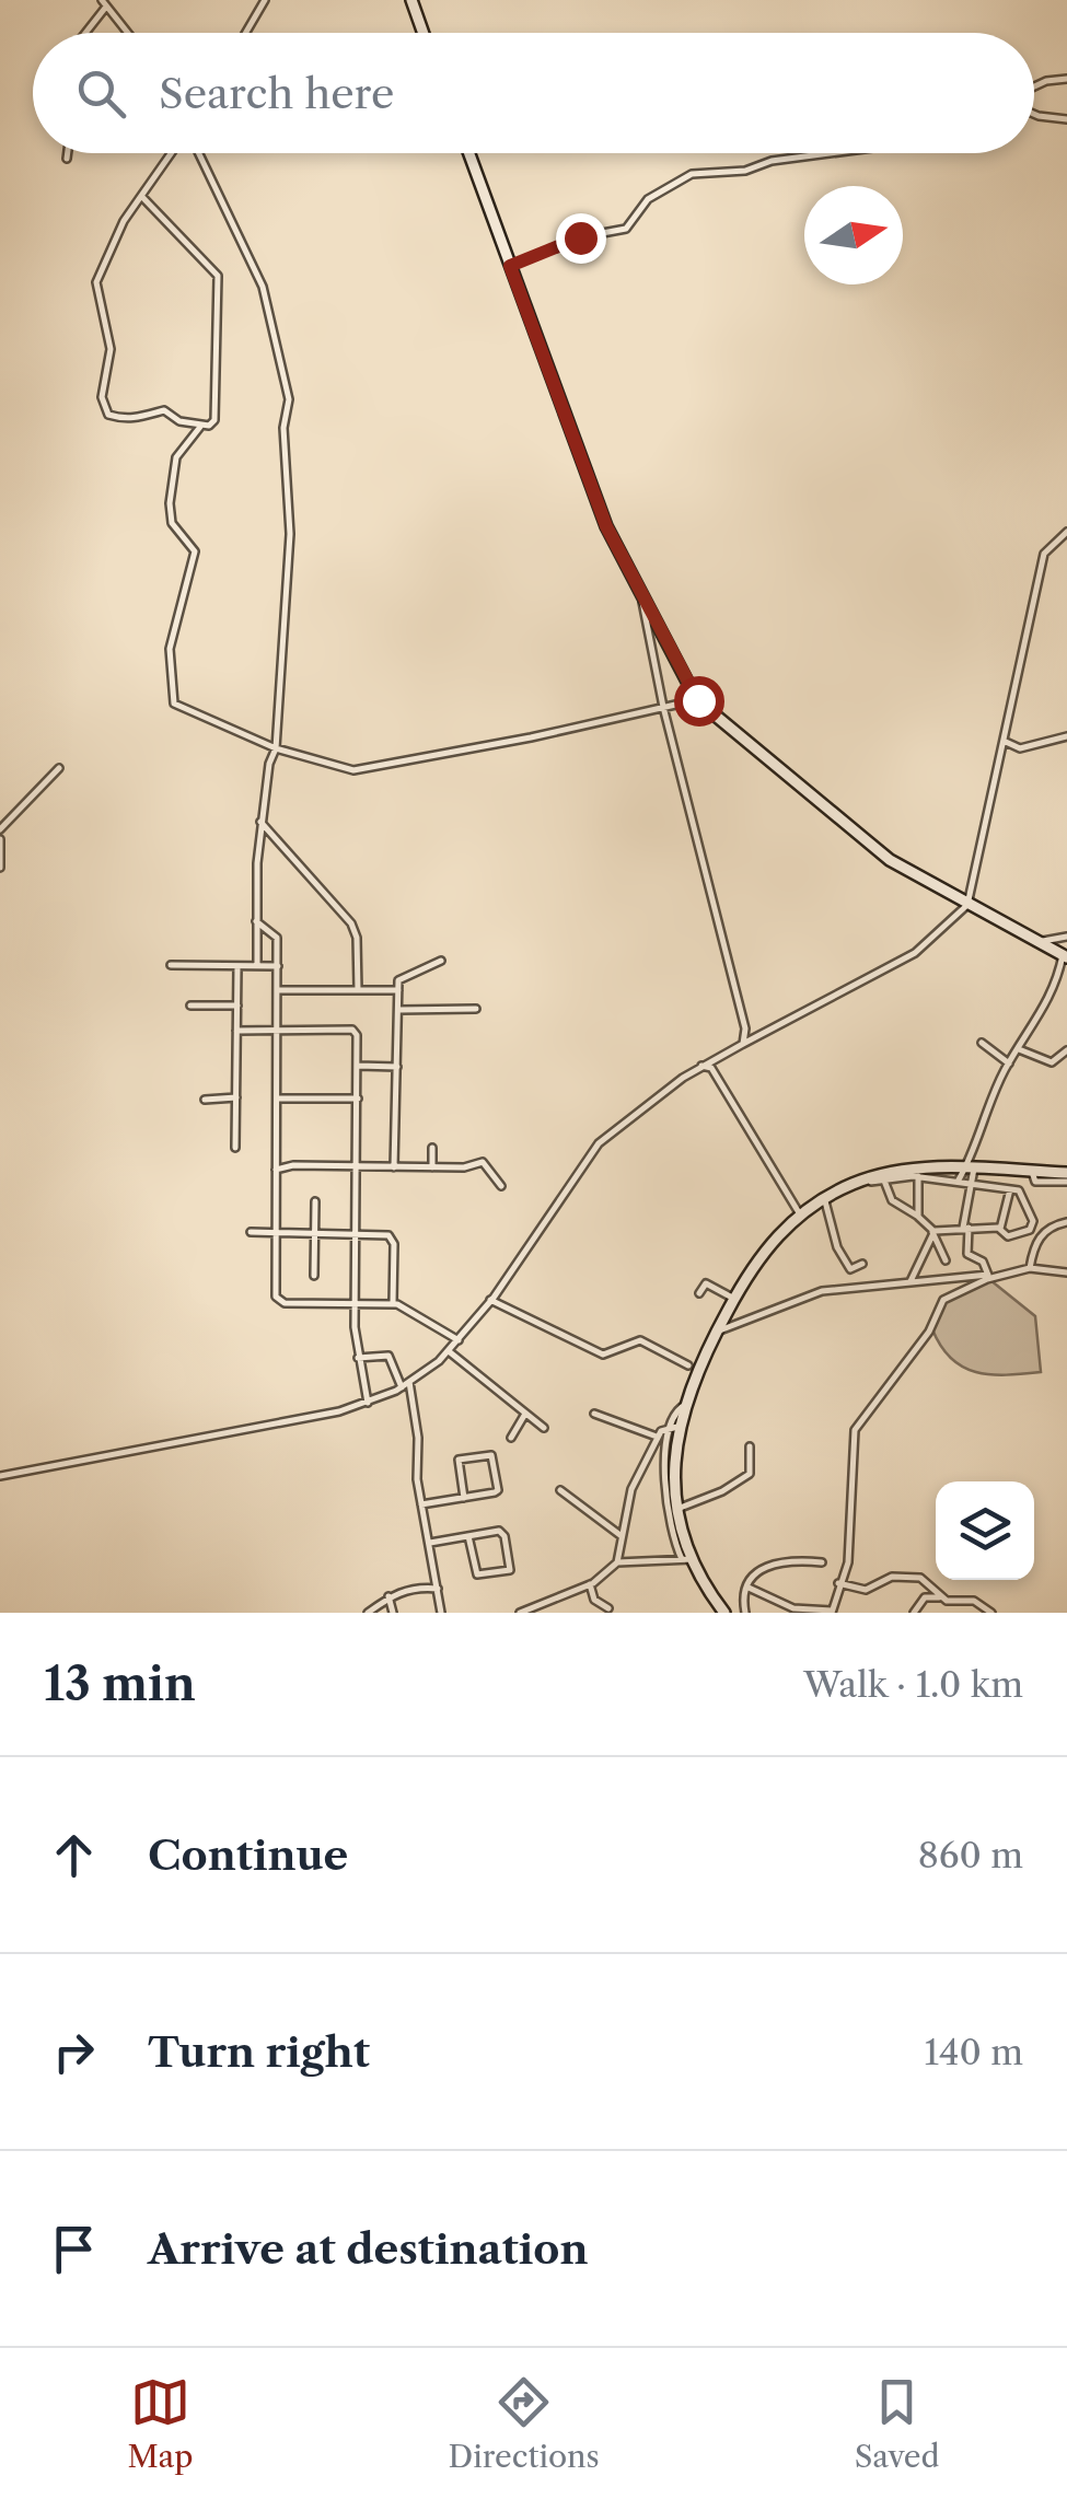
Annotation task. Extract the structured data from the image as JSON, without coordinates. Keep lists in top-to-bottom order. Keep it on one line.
{"north":"right","page":{"search":"Search here","heading":["13 min","Walk · 1.0 km"],"list":[["Continue","860 m"],["Turn right","140 m"],"Arrive at destination"],"nav":["Map","Directions","Saved"]}}
